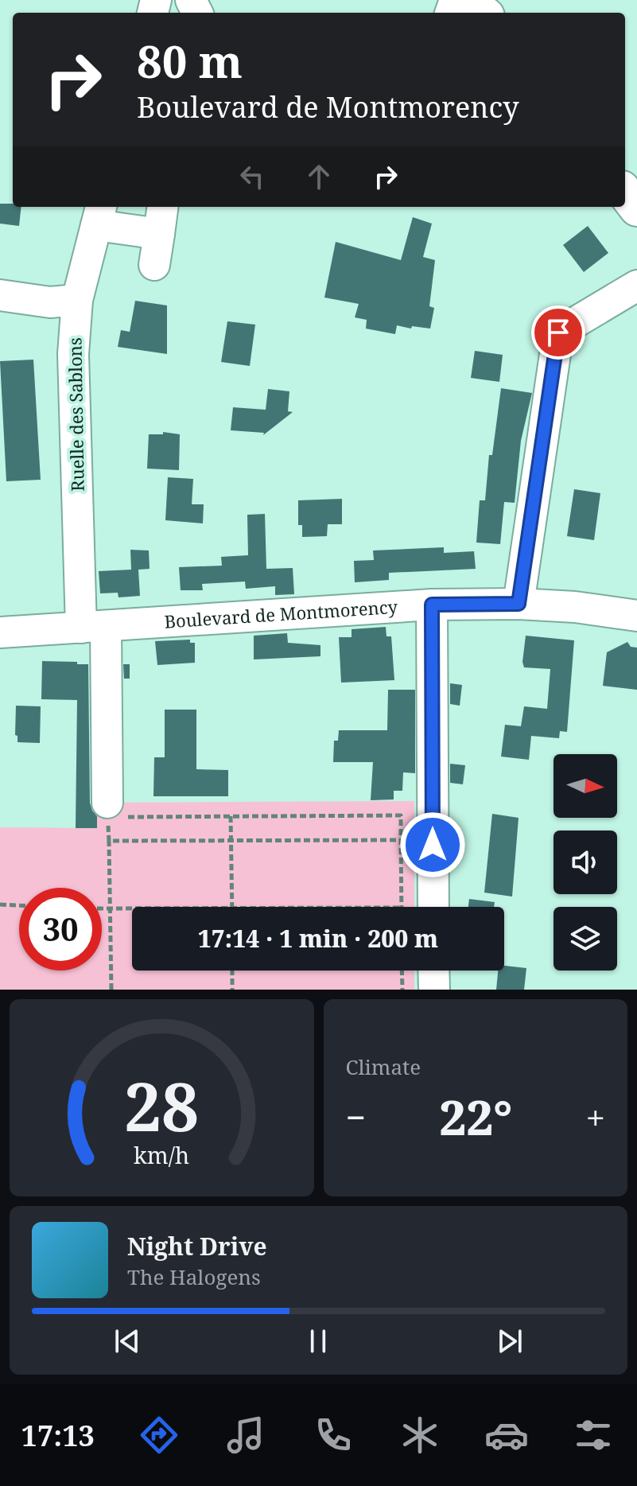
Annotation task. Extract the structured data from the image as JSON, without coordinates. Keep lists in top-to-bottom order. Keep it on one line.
{"streets":{"street":["Ruelle des Sablons","Boulevard de Montmorency"]},"crossings":[["Ruelle des Sablons","Boulevard de Montmorency"]],"north":"right","page":{"turn":["80 m","Boulevard de Montmorency"],"limit":"30","trip":"17:14 · 1 min · 200 m","tile":"Climate","heat":["−","22°","+"],"song":["Night Drive","The Halogens"],"tabs":"17:13","gauge":["28","km/h"]}}
